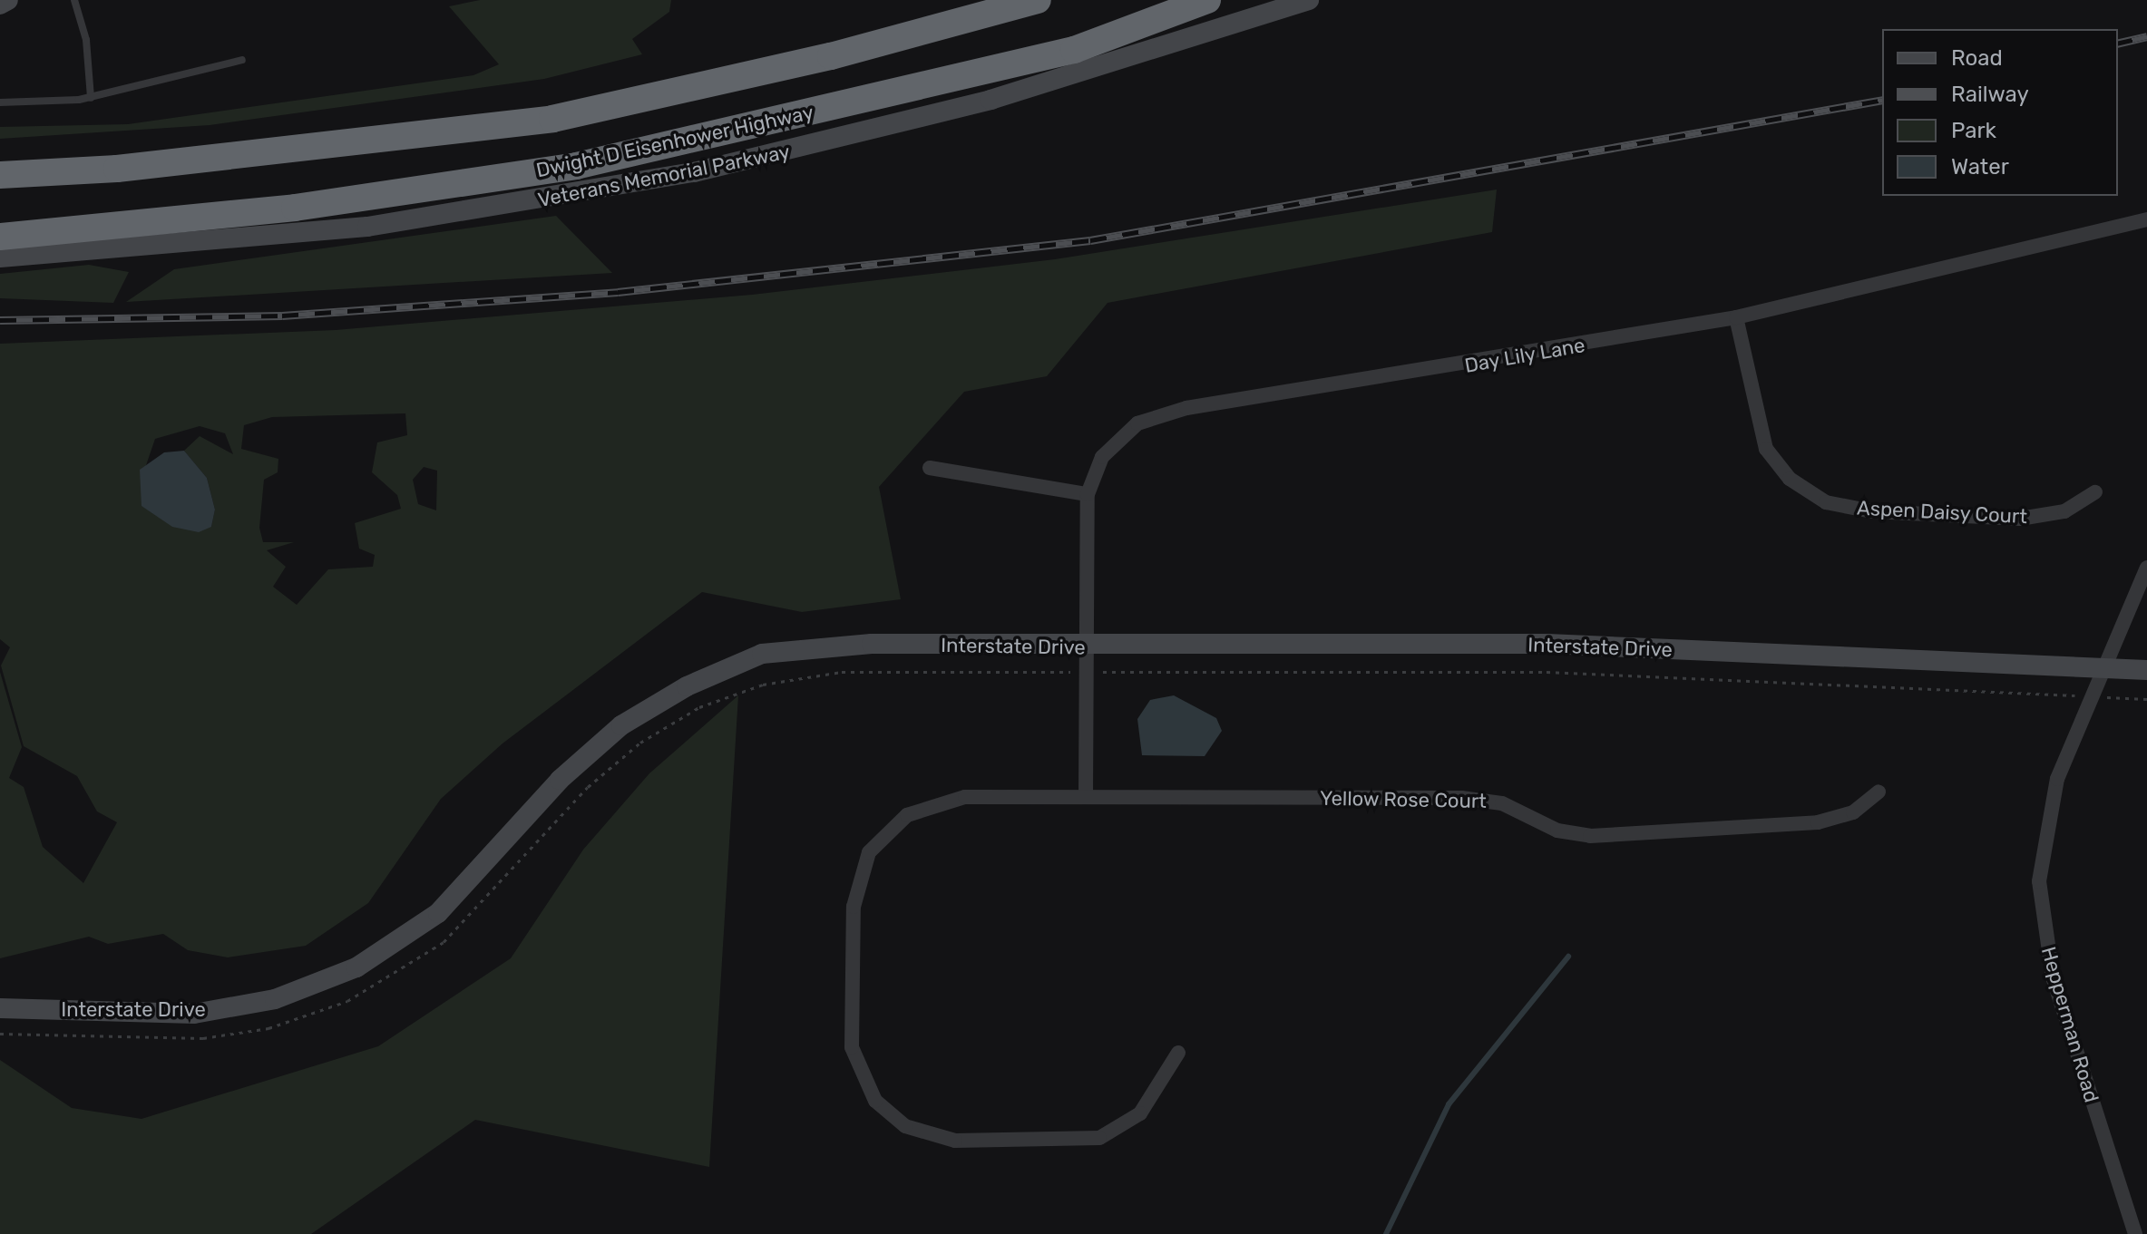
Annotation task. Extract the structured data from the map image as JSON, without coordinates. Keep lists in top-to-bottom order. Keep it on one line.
{"streets":{"highway":["Dwight D Eisenhower Highway"],"main road":["Veterans Memorial Parkway","Interstate Drive"],"street":["Day Lily Lane","Aspen Daisy Court","Yellow Rose Court","Hepperman Road"]},"crossings":[["Day Lily Lane","Aspen Daisy Court"],["Day Lily Lane","Interstate Drive"],["Day Lily Lane","Yellow Rose Court"],["Interstate Drive","Hepperman Road"]],"legend":["Road","Railway","Park","Water"]}
